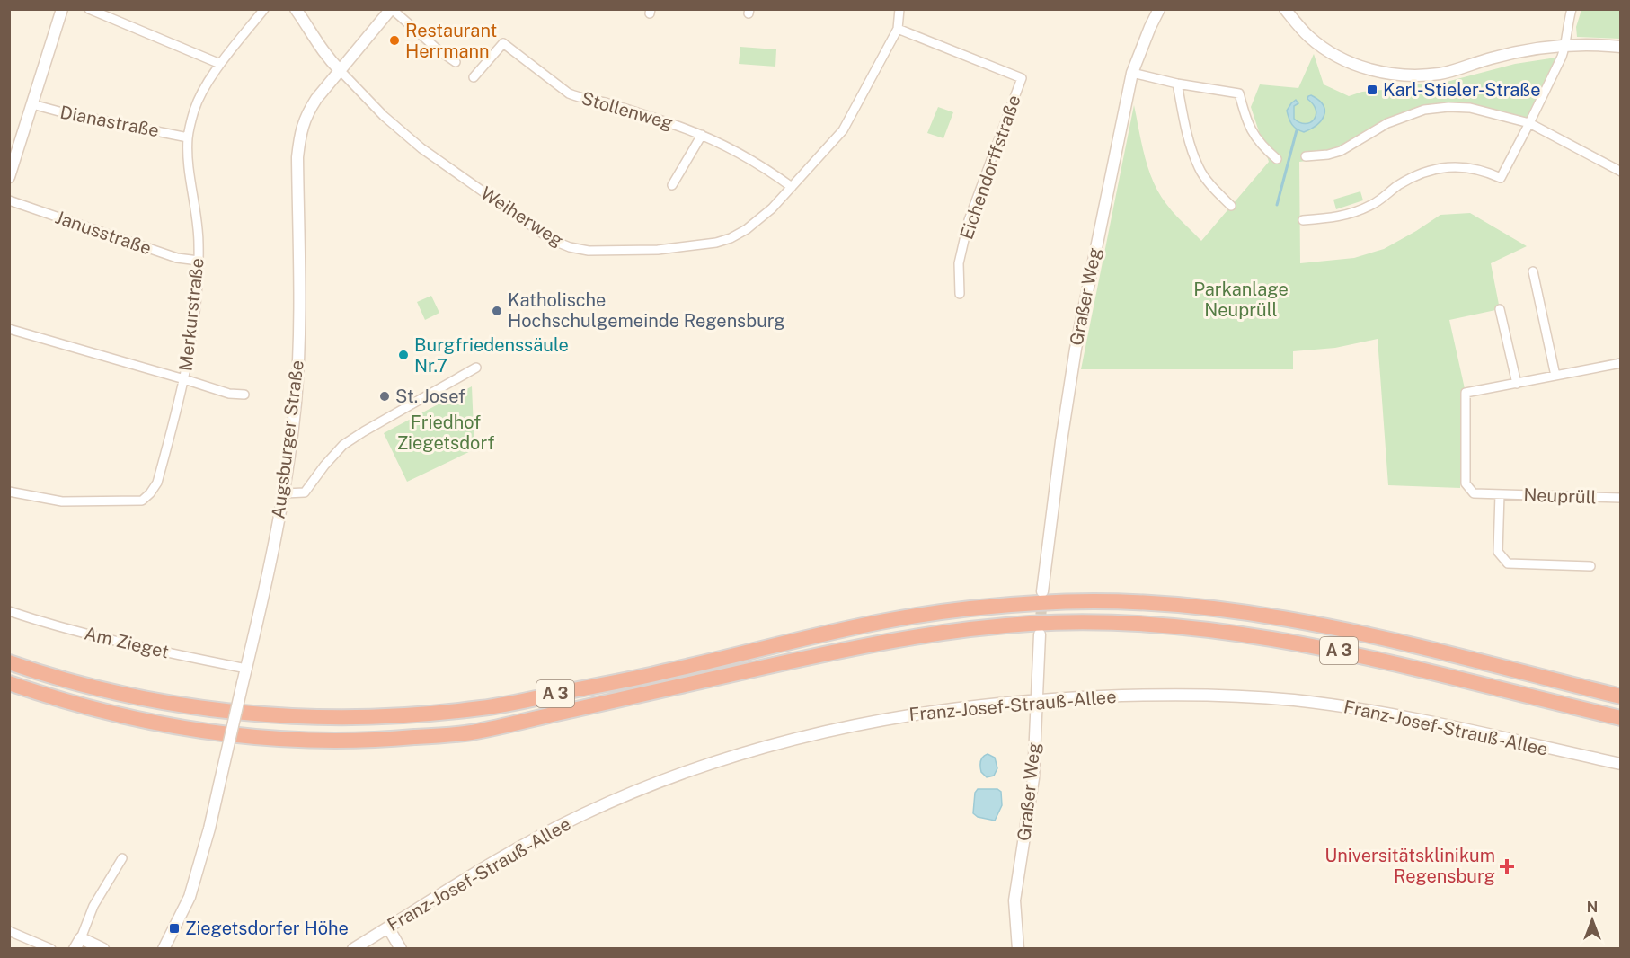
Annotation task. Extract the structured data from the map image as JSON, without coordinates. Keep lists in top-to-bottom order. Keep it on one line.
{"streets":{"highway":["A 3"],"street":["Stollenweg","Dianastraße","Eichendorffstraße","Weiherweg","Janusstraße","Graßer Weg","Merkurstraße","Augsburger Straße","Neuprüll","Am Zieget","Franz-Josef-Strauß-Allee"]},"crossings":[["Stollenweg","Weiherweg"],["Dianastraße","Merkurstraße"],["Eichendorffstraße","Weiherweg"],["Weiherweg","Augsburger Straße"],["Janusstraße","Merkurstraße"],["Graßer Weg","Franz-Josef-Strauß-Allee"],["Augsburger Straße","Am Zieget"]],"parks":["Parkanlage Neuprüll","Friedhof Ziegetsdorf"],"places":{"other":["Restaurant Herrmann","Katholische Hochschulgemeinde Regensburg","Burgfriedenssäule Nr.7","St. Josef"],"transit":["Karl-Stieler-Straße","Ziegetsdorfer Höhe"],"health":["Universitätsklinikum Regensburg"]},"north":"top"}
